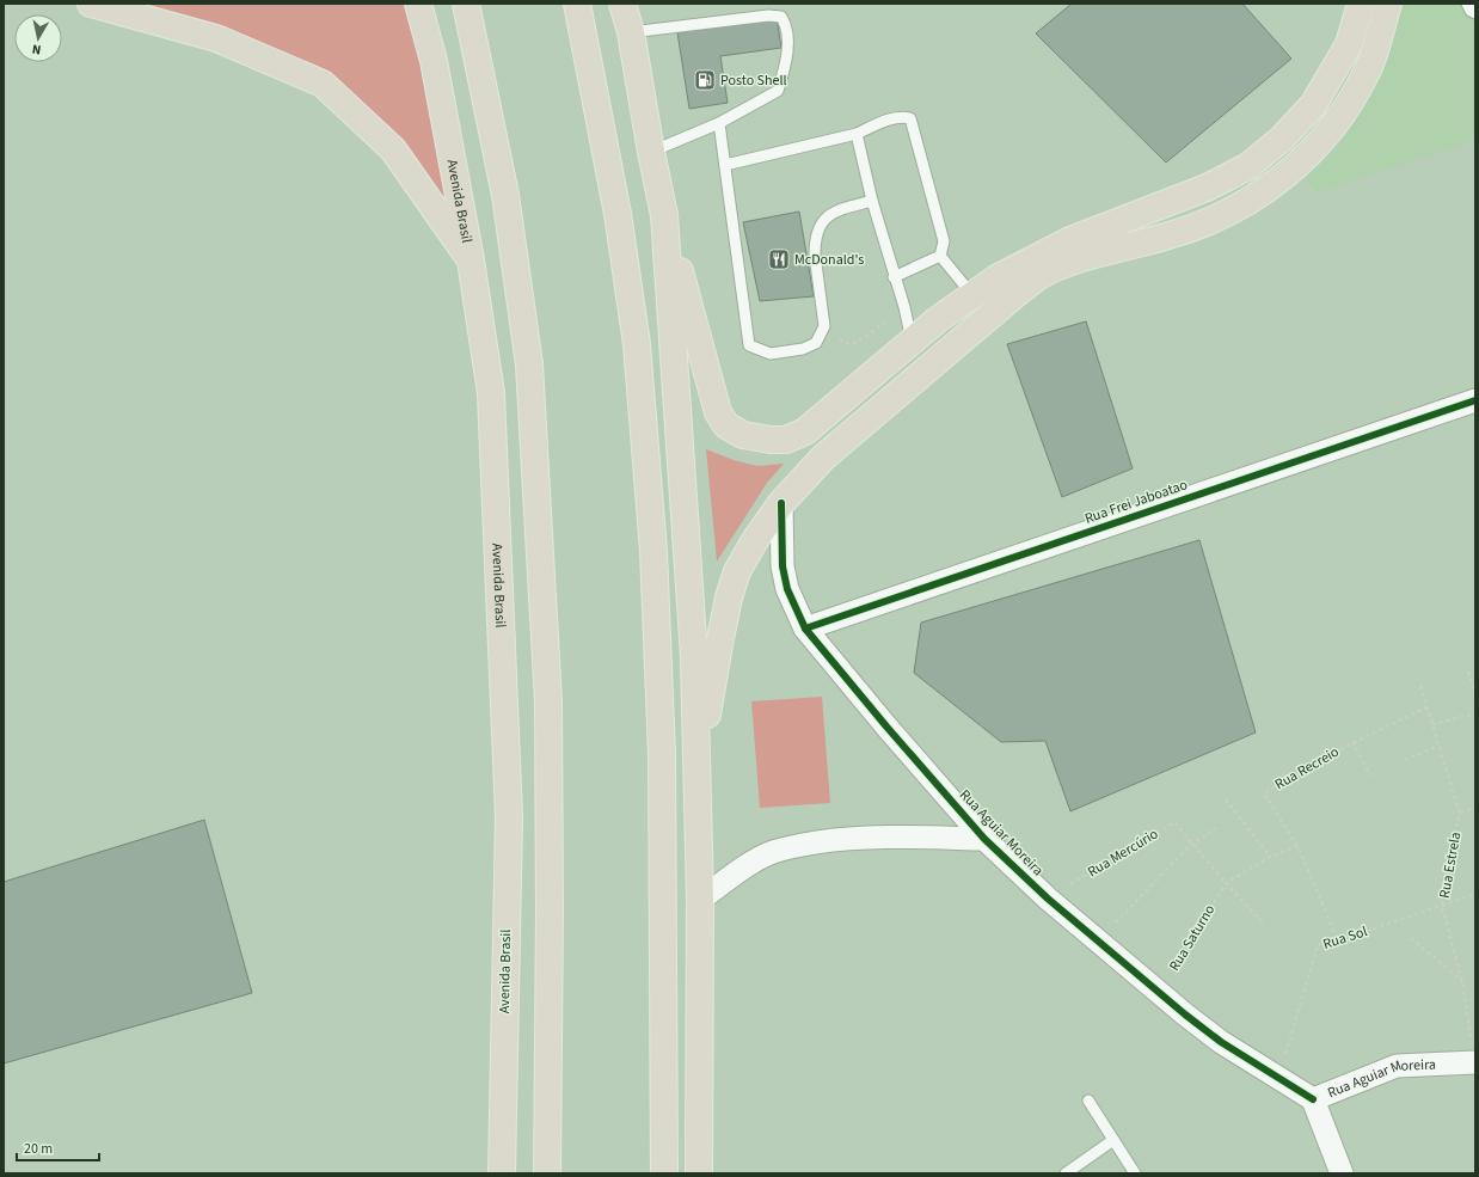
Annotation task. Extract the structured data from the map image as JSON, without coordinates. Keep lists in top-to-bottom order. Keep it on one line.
{"streets":{"highway":["Avenida Brasil"],"street":["Rua Frei Jaboatao","Rua Aguiar Moreira"],"path":["Rua Recreio","Rua Mercúrio","Rua Estrela","Rua Saturno","Rua Sol"]},"crossings":[["Rua Frei Jaboatao","Rua Aguiar Moreira"],["Rua Recreio","Rua Saturno"],["Rua Aguiar Moreira","Rua Mercúrio"],["Rua Aguiar Moreira","Rua Saturno"],["Rua Aguiar Moreira","Rua Sol"],["Rua Mercúrio","Rua Saturno"],["Rua Estrela","Rua Sol"]],"places":{"fuel station":["Posto Shell"],"restaurant":["McDonald's"]},"scale_bar":"20 m","north":"bottom"}
